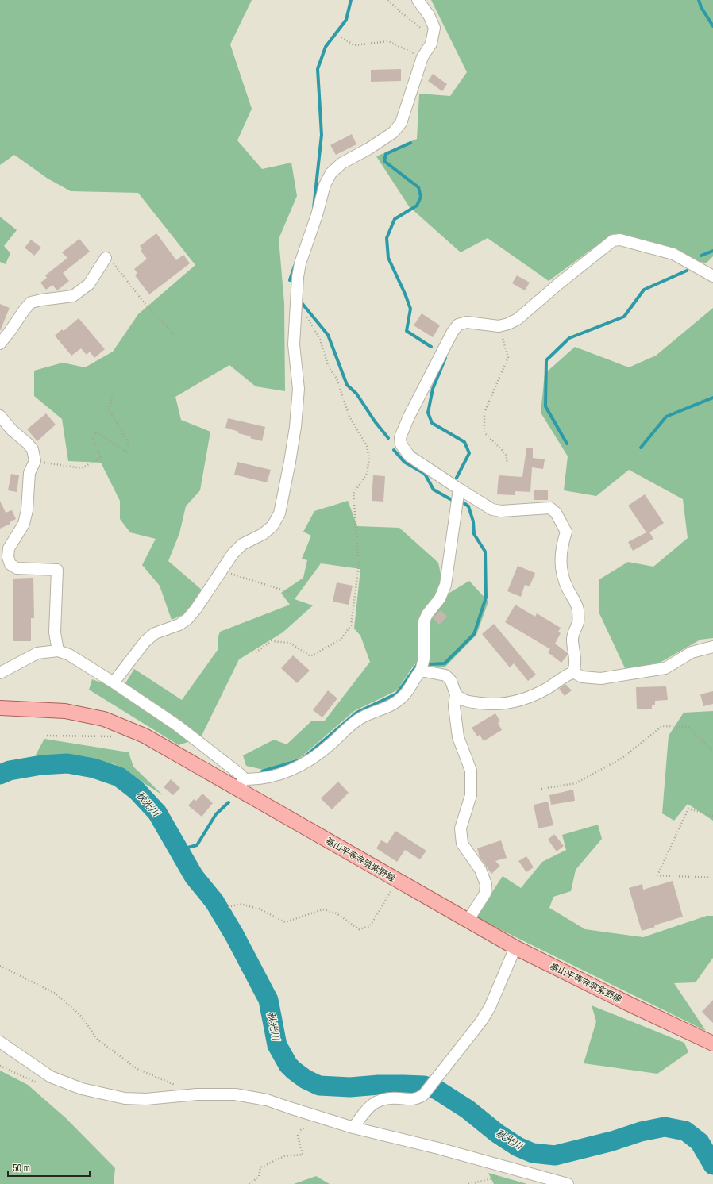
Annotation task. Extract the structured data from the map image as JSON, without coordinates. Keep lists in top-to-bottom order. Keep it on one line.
{"streets":{"main road":["基山平等寺筑紫野線"]},"water":["秋光川"],"scale_bar":"50 m"}
